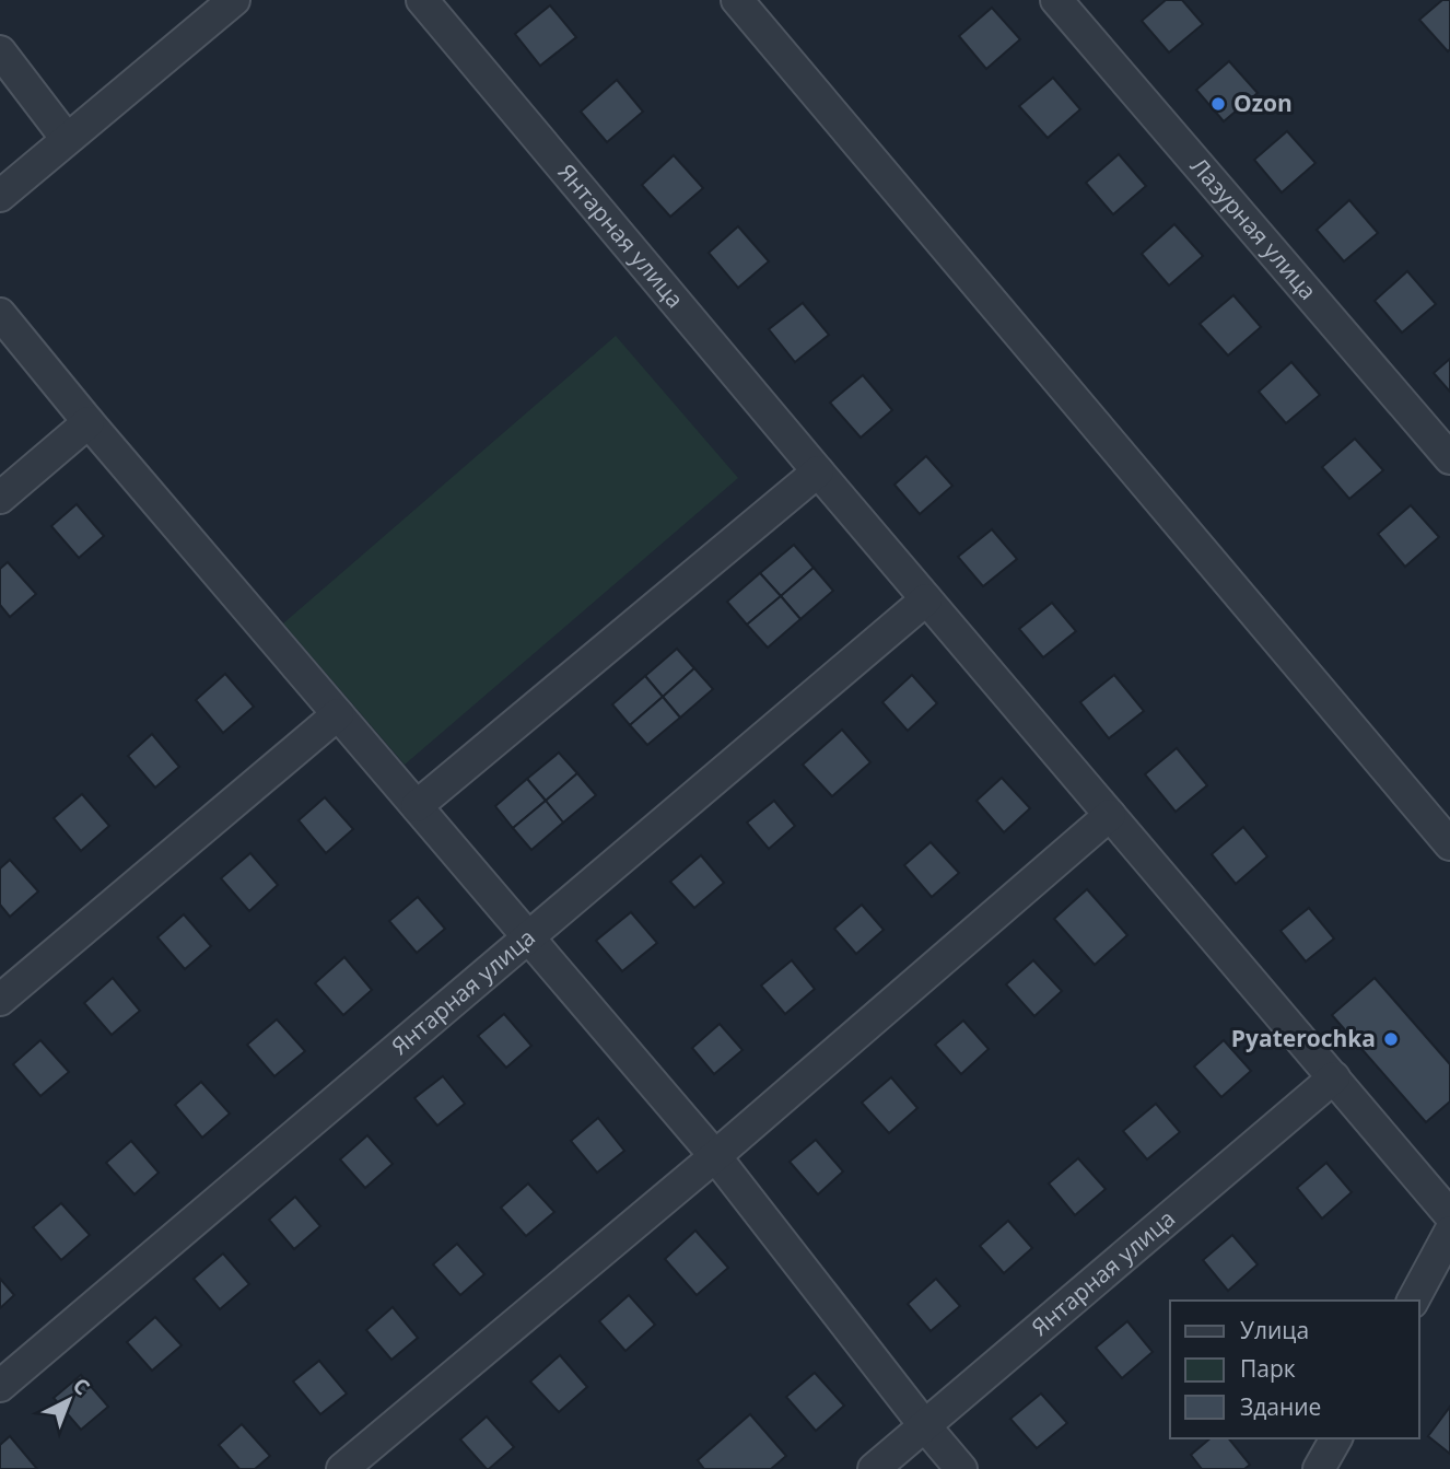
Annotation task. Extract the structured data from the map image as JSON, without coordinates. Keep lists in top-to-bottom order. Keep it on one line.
{"streets":{"street":["Лазурная улица","Янтарная улица"]},"places":["Ozon","Pyaterochka"],"legend":["Улица","Парк","Здание"],"north":"top right"}
